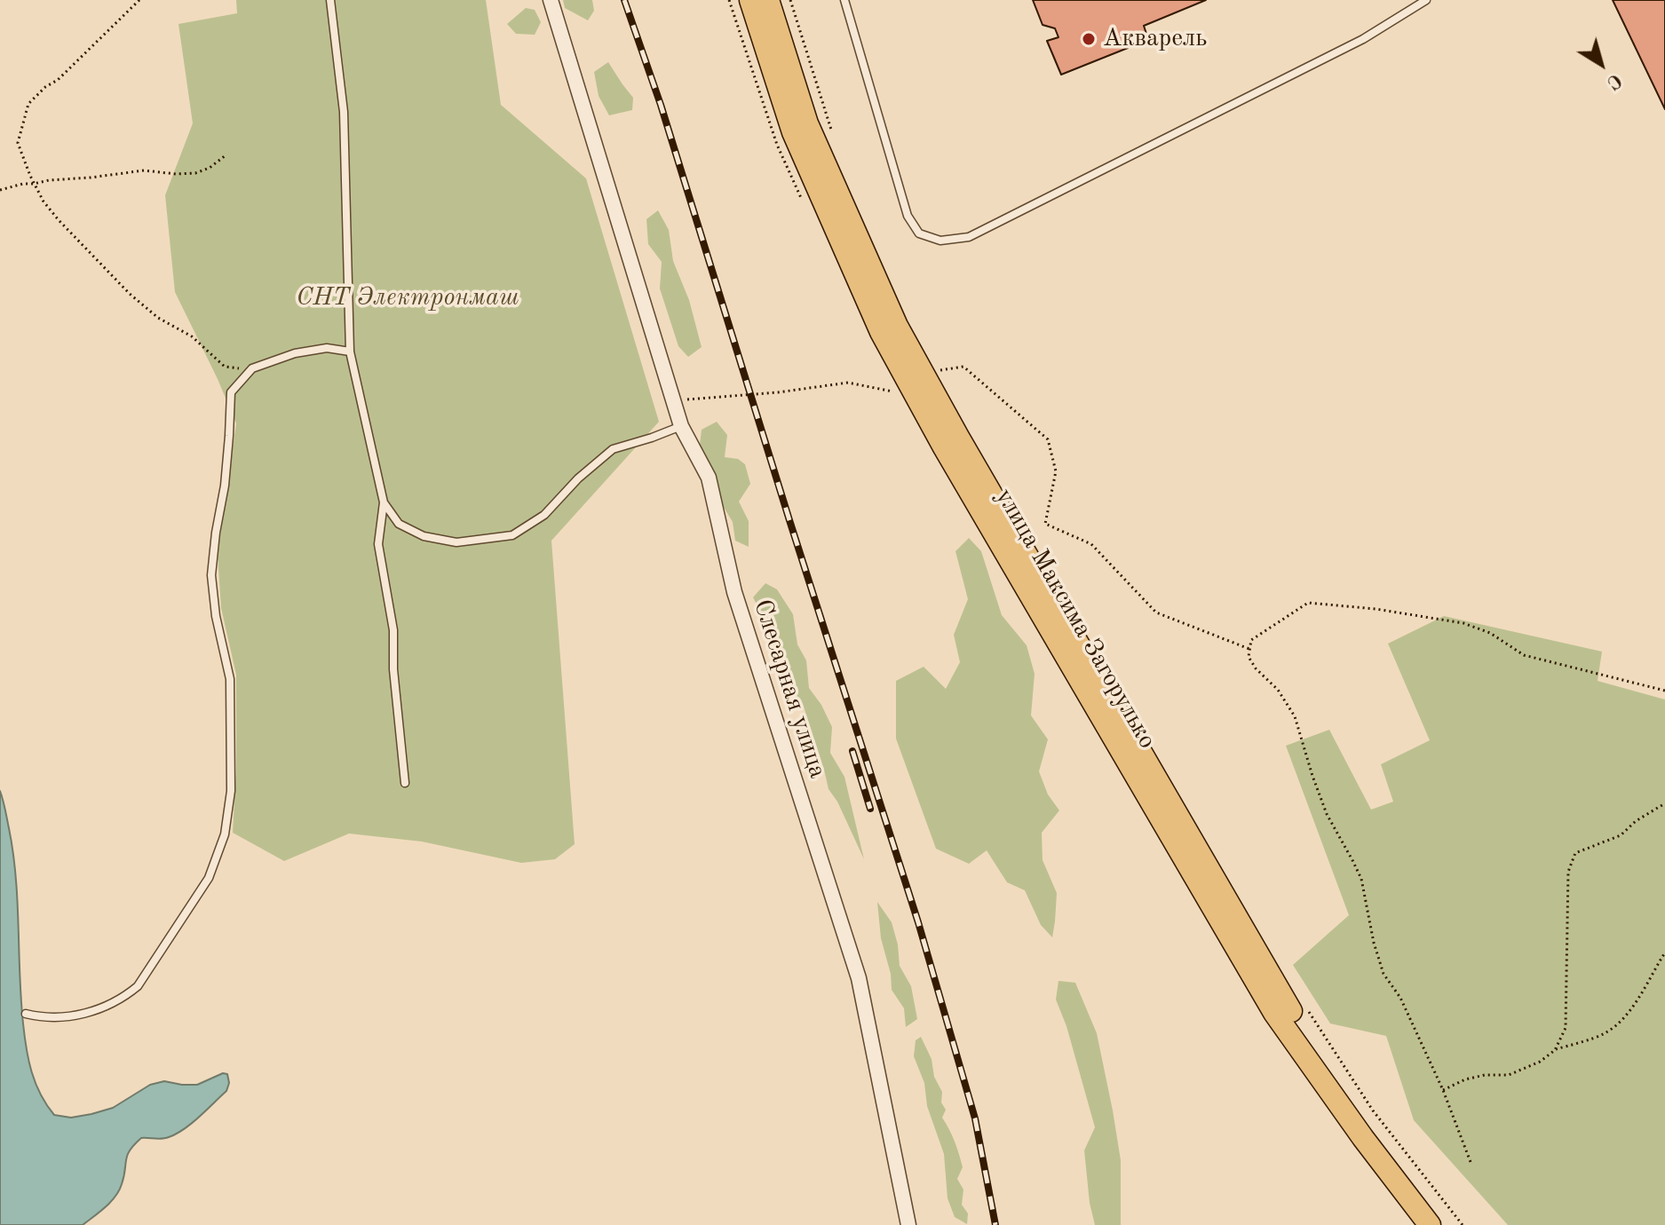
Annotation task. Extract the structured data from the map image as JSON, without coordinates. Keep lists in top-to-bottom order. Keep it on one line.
{"streets":{"main road":["улица Максима Загорулько"],"street":["Слесарная улица"]},"parks":["СНТ Электронмаш"],"places":["Акварель"],"north":"bottom right"}
